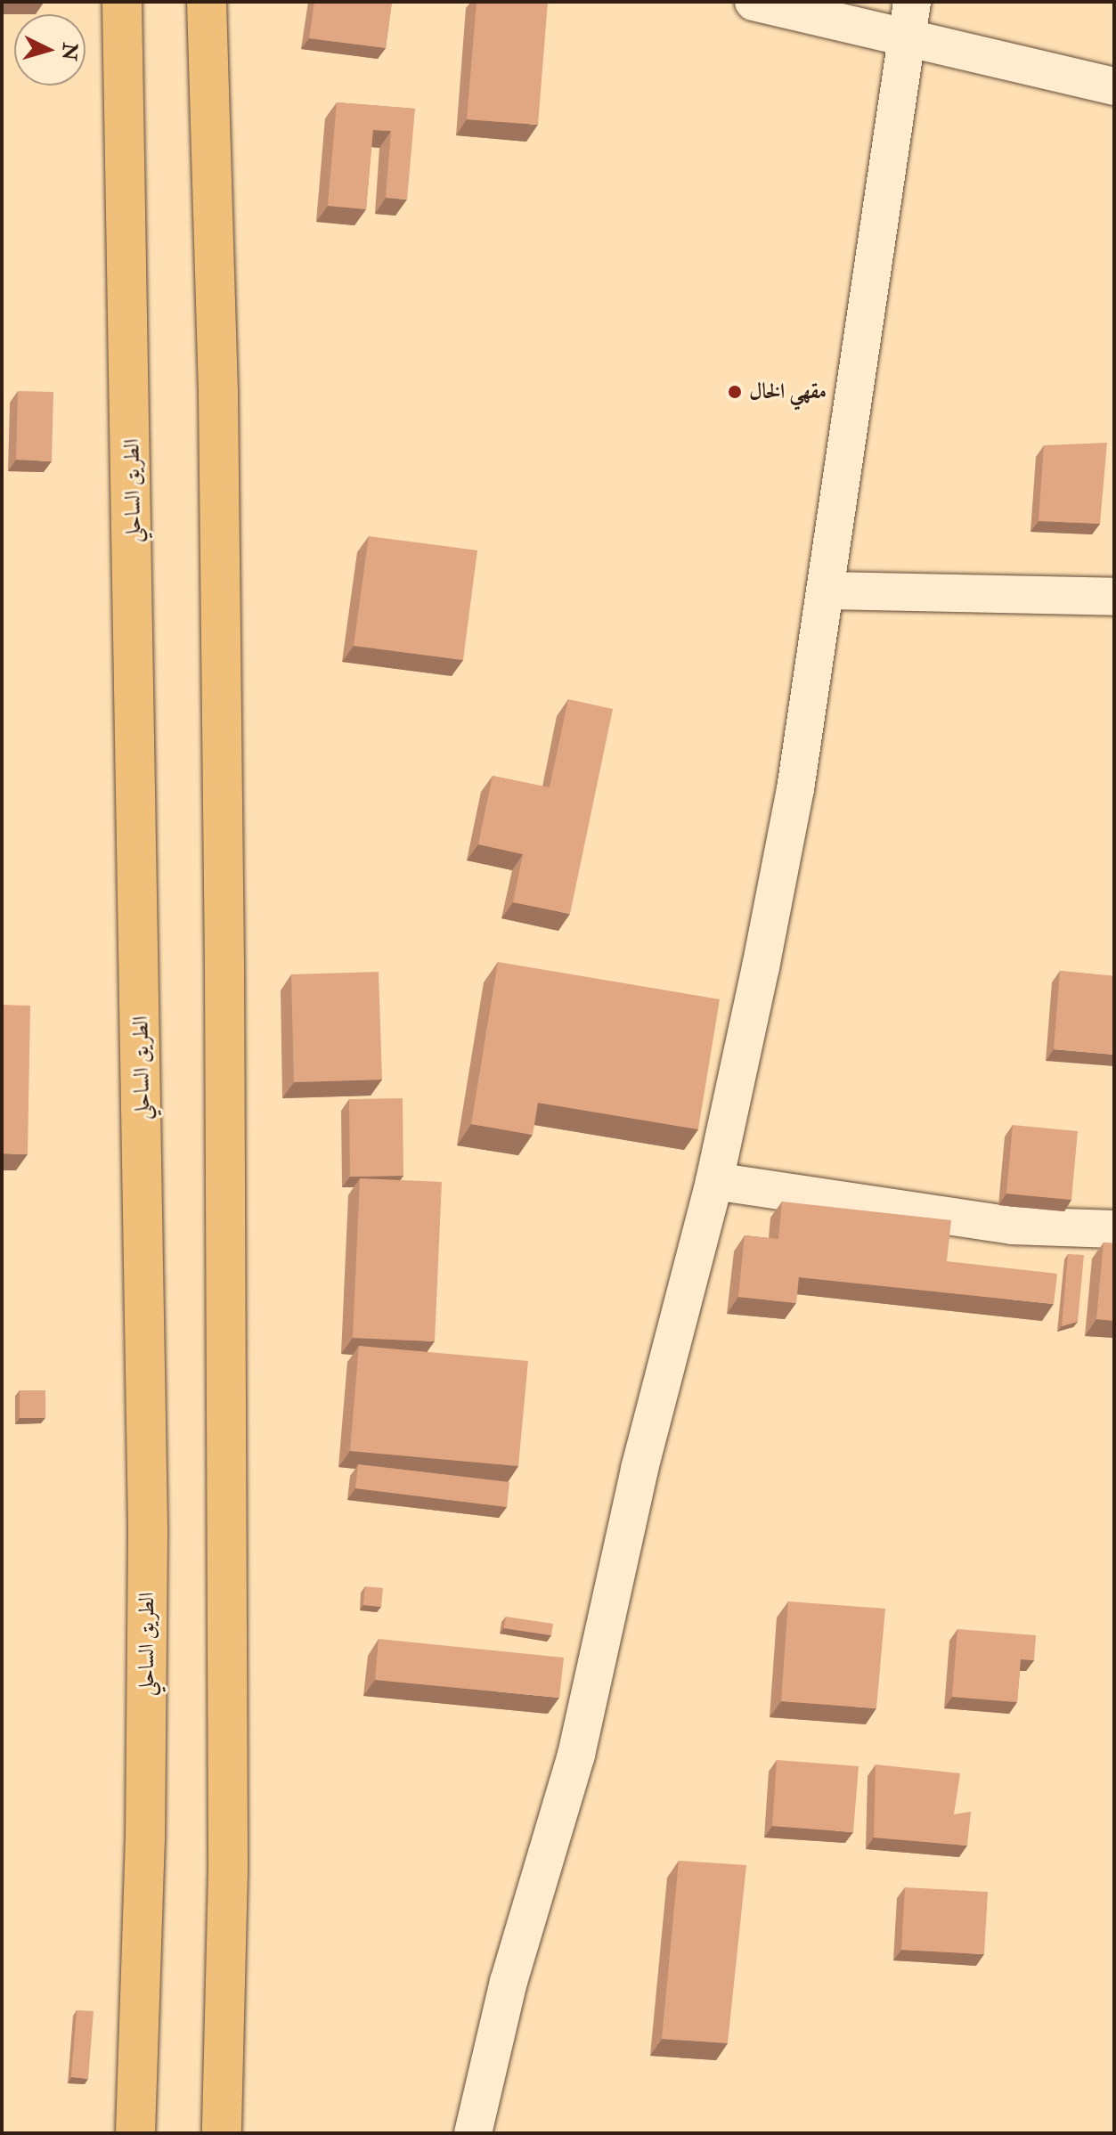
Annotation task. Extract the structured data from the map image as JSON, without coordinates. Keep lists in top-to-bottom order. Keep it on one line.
{"streets":{"highway":["الطريق الساحلي"]},"places":["مقهي الخال"],"north":"right"}
